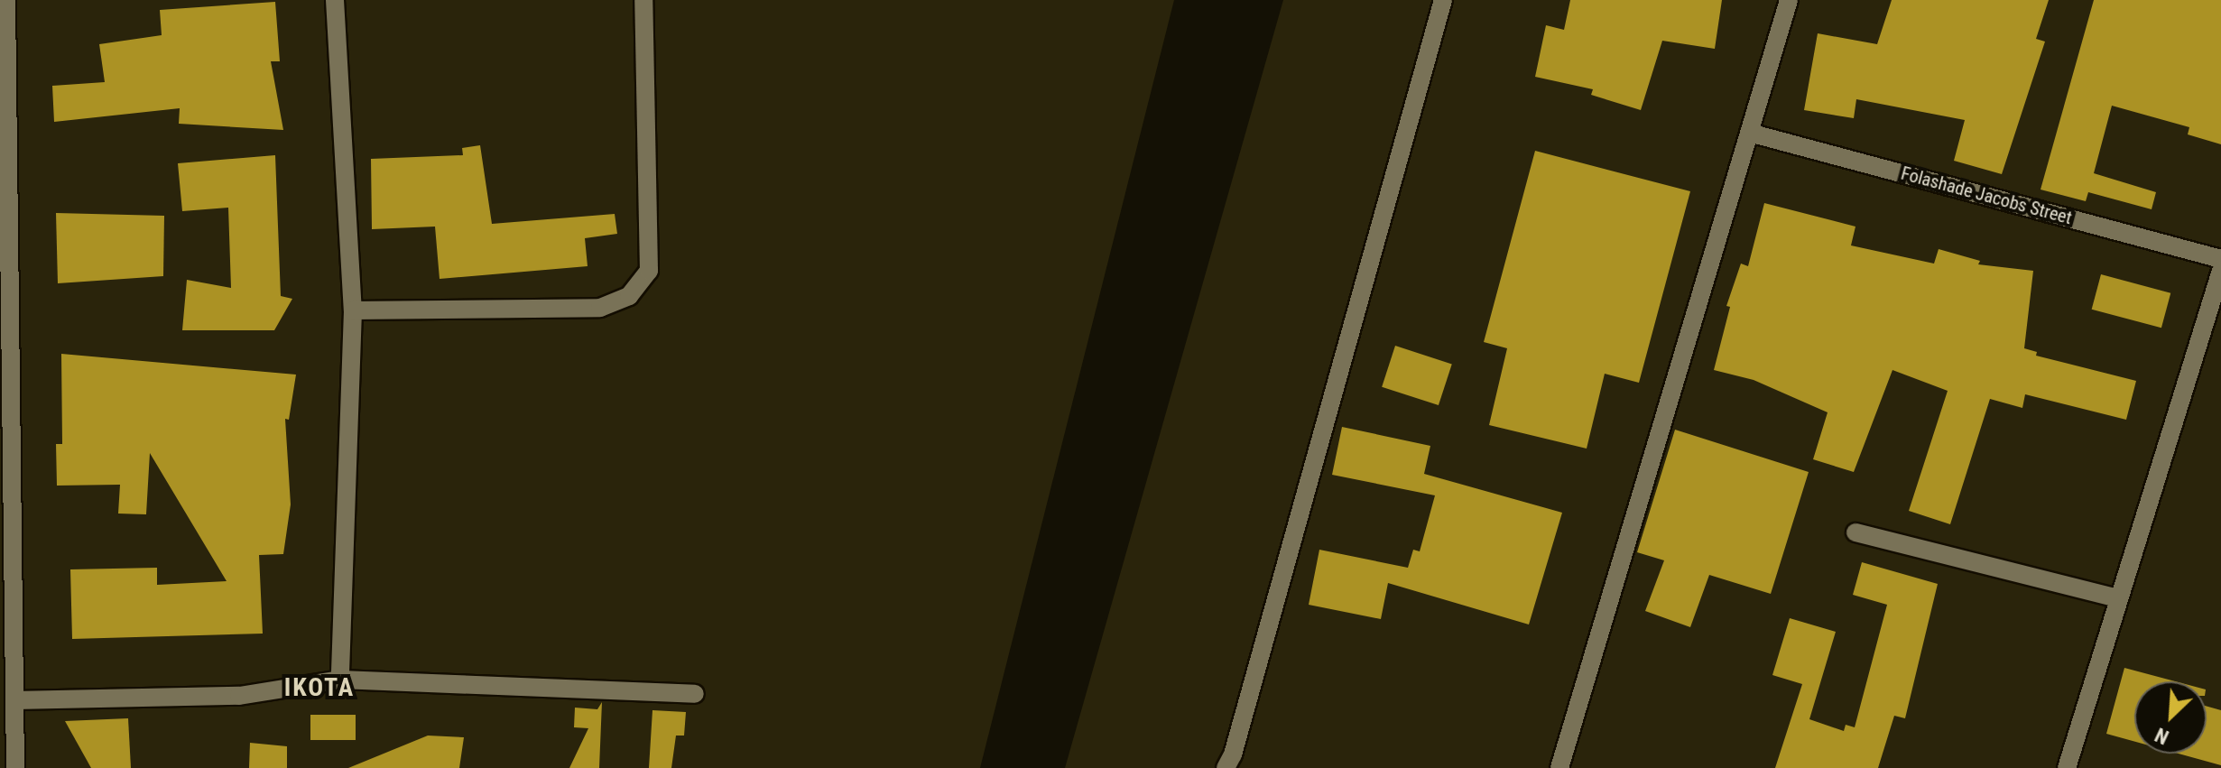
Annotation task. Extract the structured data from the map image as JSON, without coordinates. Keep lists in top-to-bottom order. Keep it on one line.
{"streets":{"street":["Folashade Jacobs Street"]},"districts":["IKOTA"],"north":"bottom left"}
